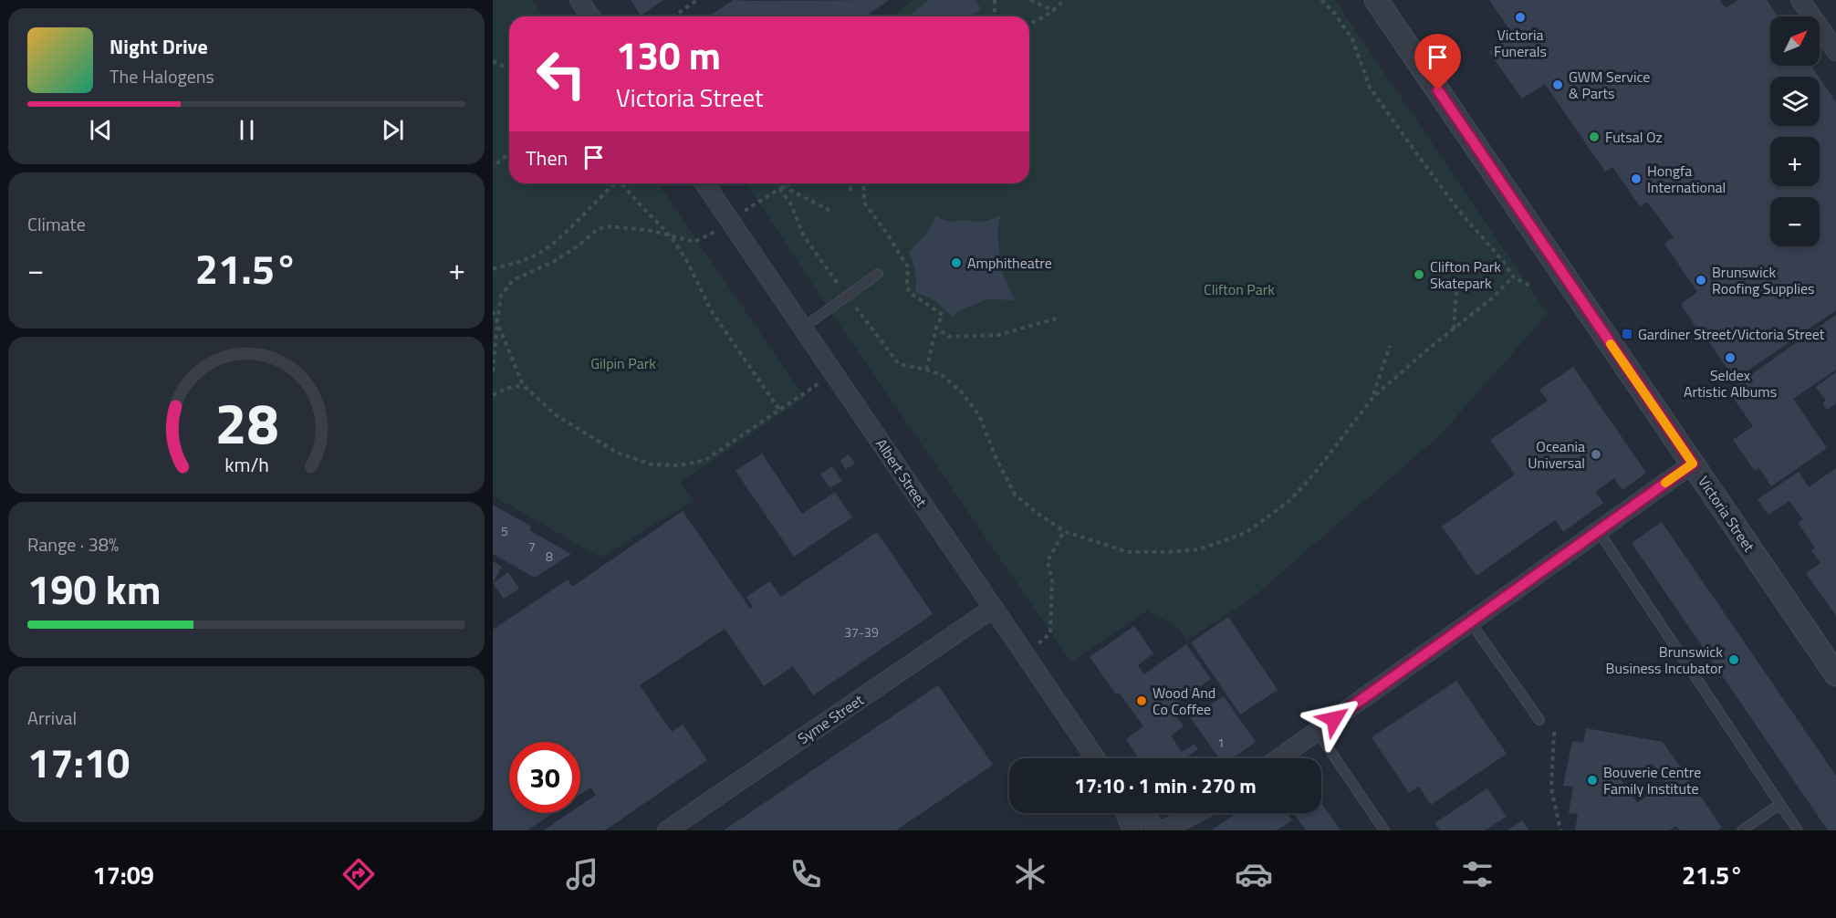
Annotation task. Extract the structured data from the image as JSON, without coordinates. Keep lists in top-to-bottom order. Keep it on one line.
{"streets":{"street":["Albert Street","Victoria Street","Syme Street"]},"crossings":[["Albert Street","Syme Street"]],"parks":["Clifton Park","Gilpin Park"],"places":{"other":["Victoria Funerals","GWM Service & Parts","Futsal Oz","Hongfa International","Amphitheatre","Clifton Park Skatepark","Brunswick Roofing Supplies","Seldex Artistic Albums","Oceania Universal","Brunswick Business Incubator","Wood And Co Coffee","Bouverie Centre Family Institute"],"transit":["Gardiner Street/Victoria Street"]},"house_numbers":["5","7","8","37-39","1"],"north":"top right","page":{"map_buttons":["+","−"],"turn":["130 m","Victoria Street"],"song":["Night Drive","The Halogens"],"then":"Then","tile":["Climate",["Range · 38%","190 km"],["Arrival","17:10"]],"heat":["−","21.5°","+"],"limit":"30","trip":"17:10 · 1 min · 270 m","tabs":["17:09","21.5°"],"gauge":["28","km/h"]}}
